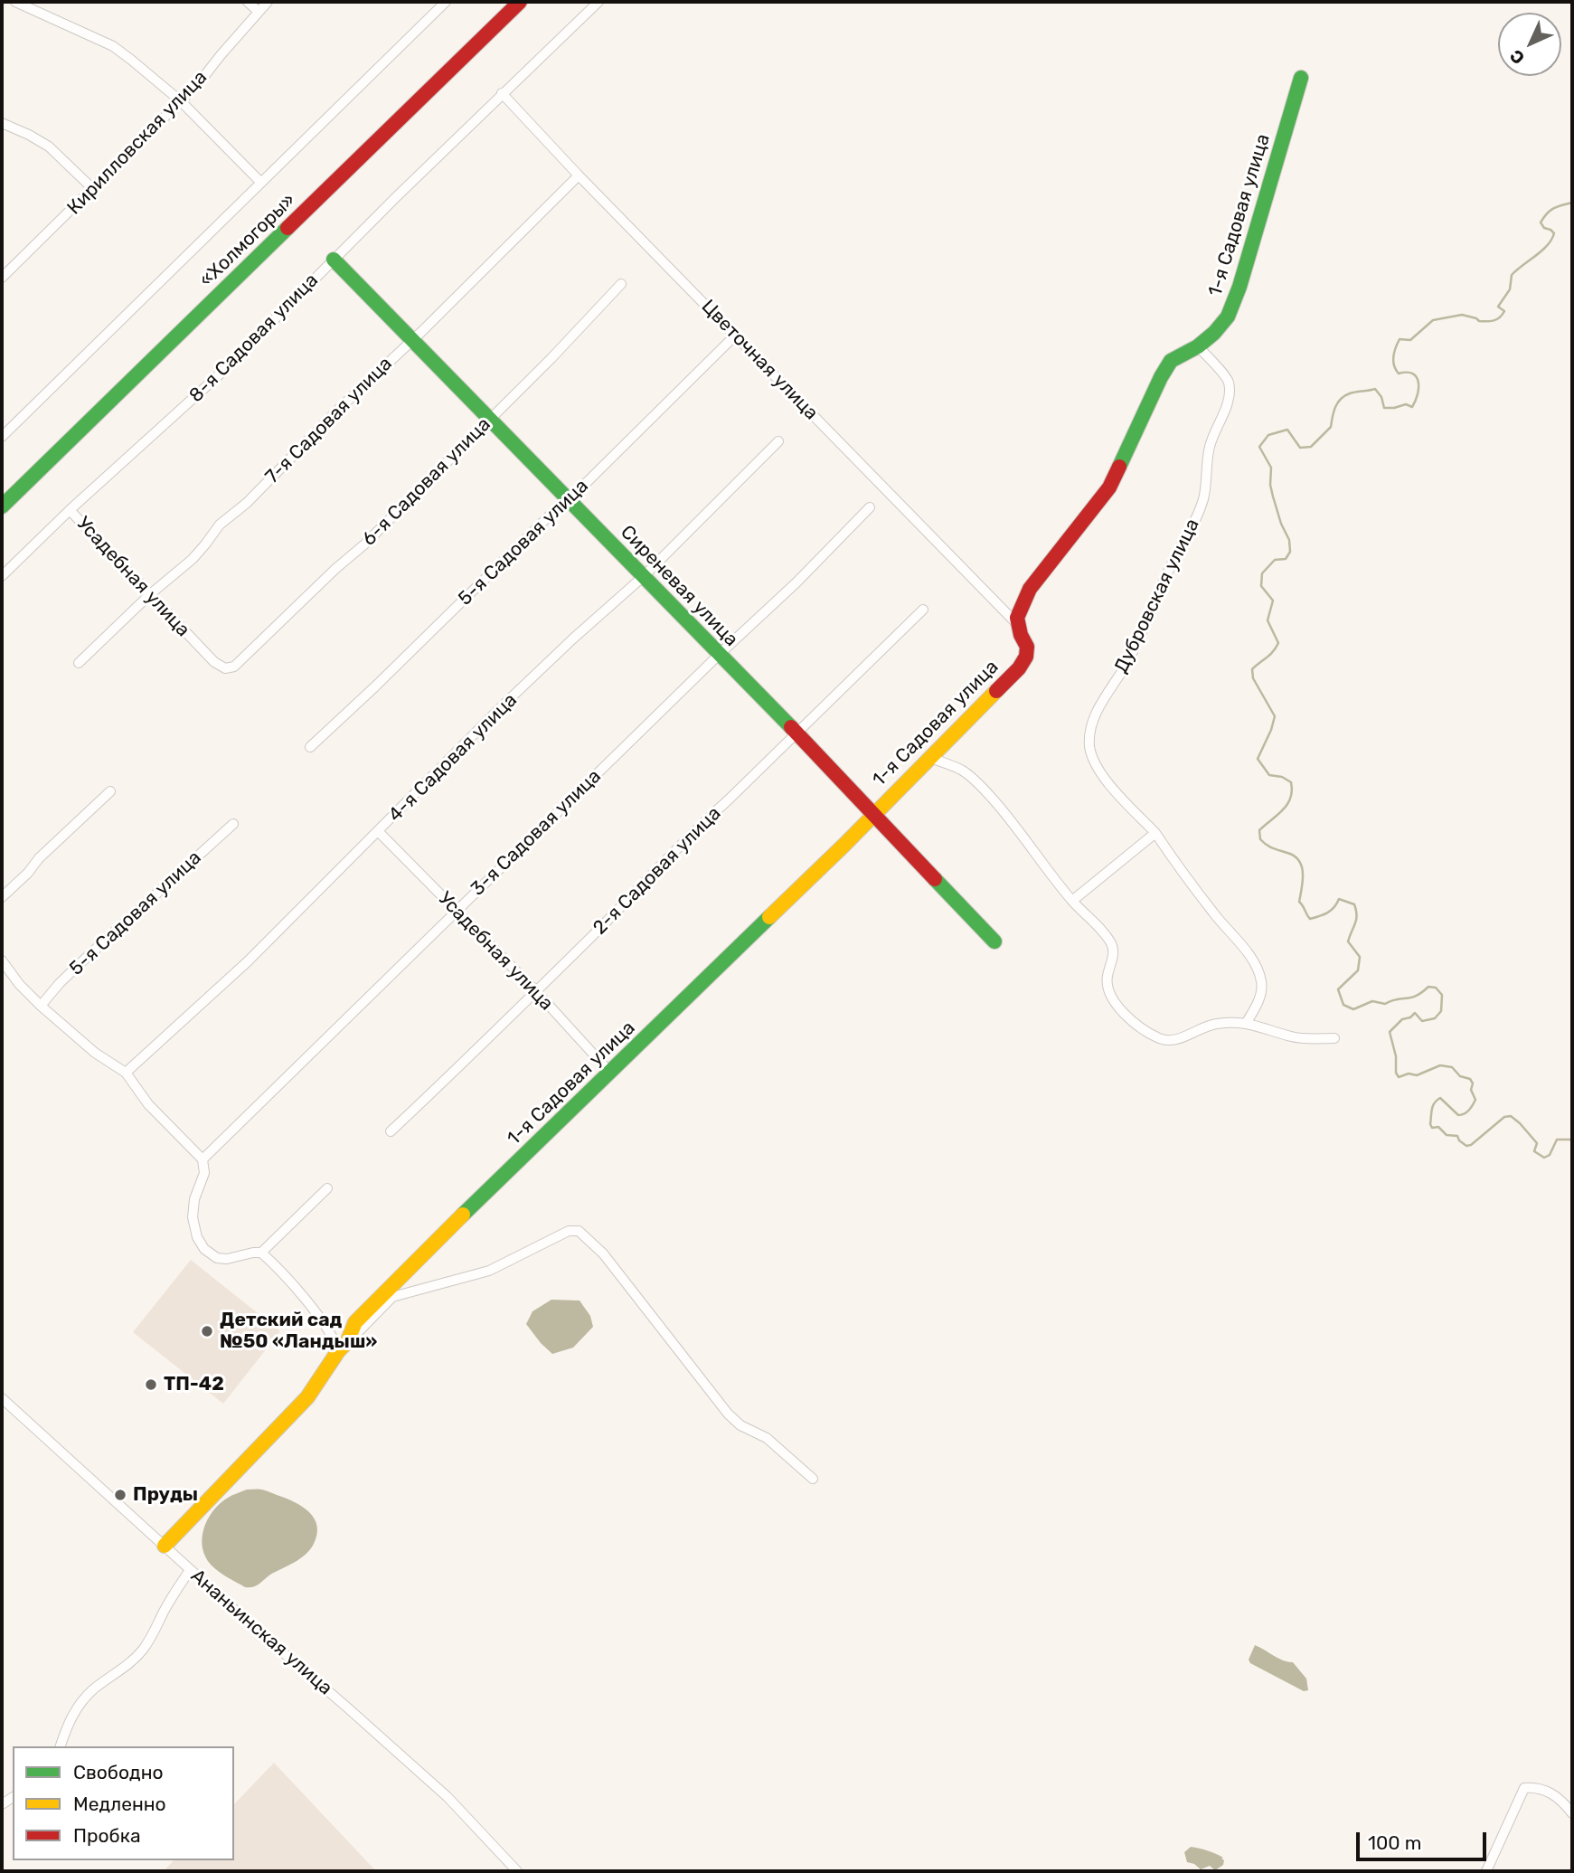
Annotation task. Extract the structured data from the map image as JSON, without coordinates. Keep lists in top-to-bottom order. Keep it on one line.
{"streets":{"main road":["1-я Садовая улица","«Холмогоры»","Сиреневая улица"],"street":["Кирилловская улица","8-я Садовая улица","Цветочная улица","7-я Садовая улица","6-я Садовая улица","5-я Садовая улица","Усадебная улица","Дубровская улица","4-я Садовая улица","3-я Садовая улица","2-я Садовая улица","Ананьинская улица"]},"crossings":[["1-я Садовая улица","Цветочная улица"],["1-я Садовая улица","Усадебная улица"],["1-я Садовая улица","Сиреневая улица"],["1-я Садовая улица","Дубровская улица"],["1-я Садовая улица","Ананьинская улица"],["8-я Садовая улица","Цветочная улица"],["8-я Садовая улица","Усадебная улица"],["8-я Садовая улица","Сиреневая улица"],["Цветочная улица","7-я Садовая улица"],["Цветочная улица","5-я Садовая улица"],["7-я Садовая улица","Усадебная улица"],["7-я Садовая улица","Сиреневая улица"],["6-я Садовая улица","Усадебная улица"],["6-я Садовая улица","Сиреневая улица"],["5-я Садовая улица","Сиреневая улица"],["Усадебная улица","4-я Садовая улица"],["Усадебная улица","3-я Садовая улица"],["Усадебная улица","2-я Садовая улица"],["Сиреневая улица","4-я Садовая улица"],["Сиреневая улица","3-я Садовая улица"],["Сиреневая улица","2-я Садовая улица"]],"places":["Детский сад №50 «Ландыш»","ТП-42","Пруды"],"legend":["Свободно","Медленно","Пробка"],"scale_bar":"100 m","north":"bottom left"}
